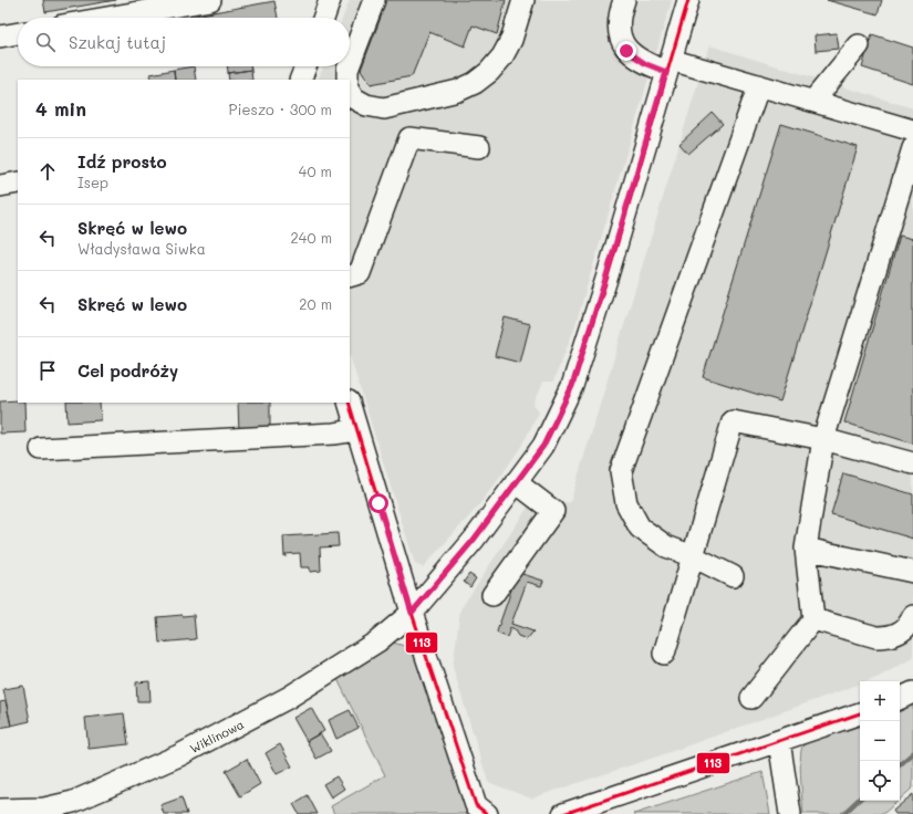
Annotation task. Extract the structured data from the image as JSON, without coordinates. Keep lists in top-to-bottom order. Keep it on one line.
{"streets":{"street":["Wiklinowa"]},"lines":["transit line 113"],"page":{"search":"Szukaj tutaj","heading":["4 min","Pieszo · 300 m"],"list":[["Idź prosto","Isep","40 m"],["Skręć w lewo","Władysława Siwka","240 m"],["Skręć w lewo","20 m"],"Cel podróży"],"map_buttons":["+","−"]}}
